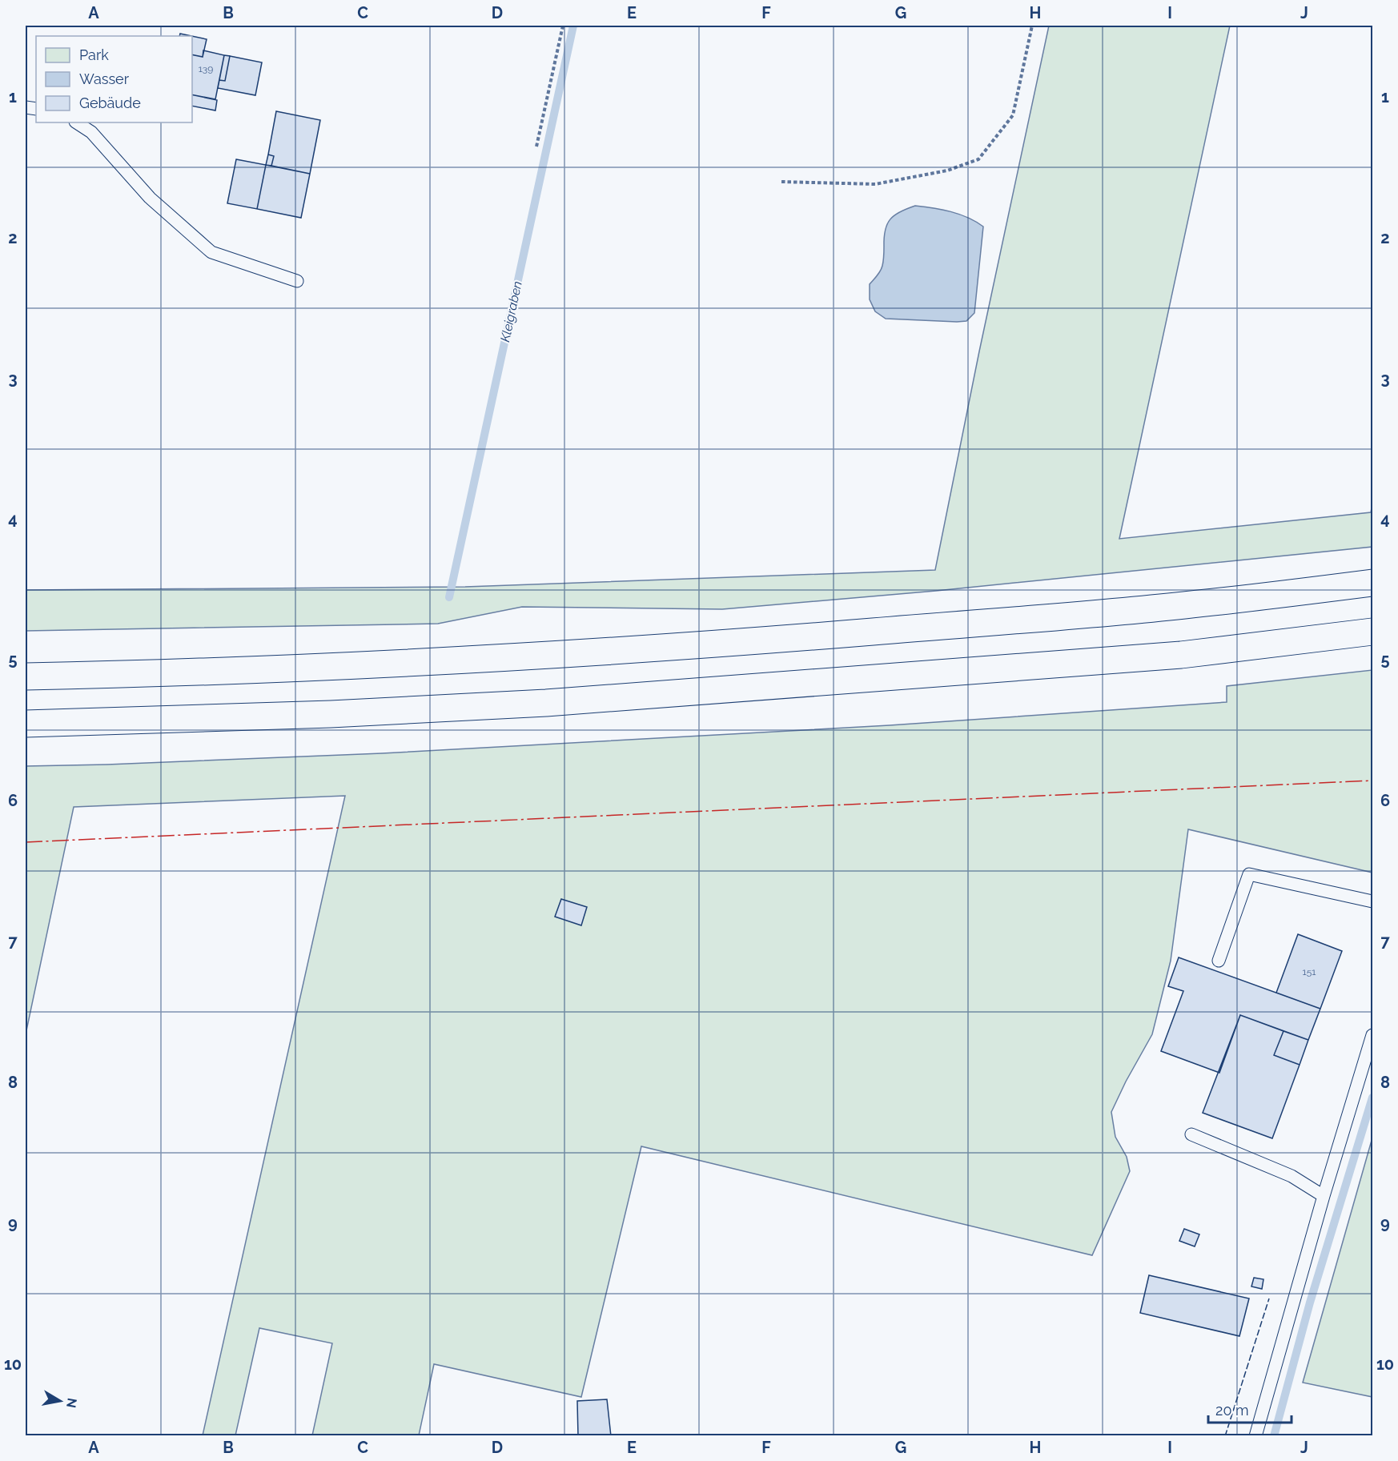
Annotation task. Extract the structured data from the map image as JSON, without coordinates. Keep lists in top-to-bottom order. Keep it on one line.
{"water":["Kleigraben"],"house_numbers":["139","151"],"legend":["Park","Wasser","Gebäude"],"scale_bar":"20 m","north":"right","grid":{"columns":["A","B","C","D","E","F","G","H","I","J"],"rows":["1","2","3","4","5","6","7","8","9","10"]}}
